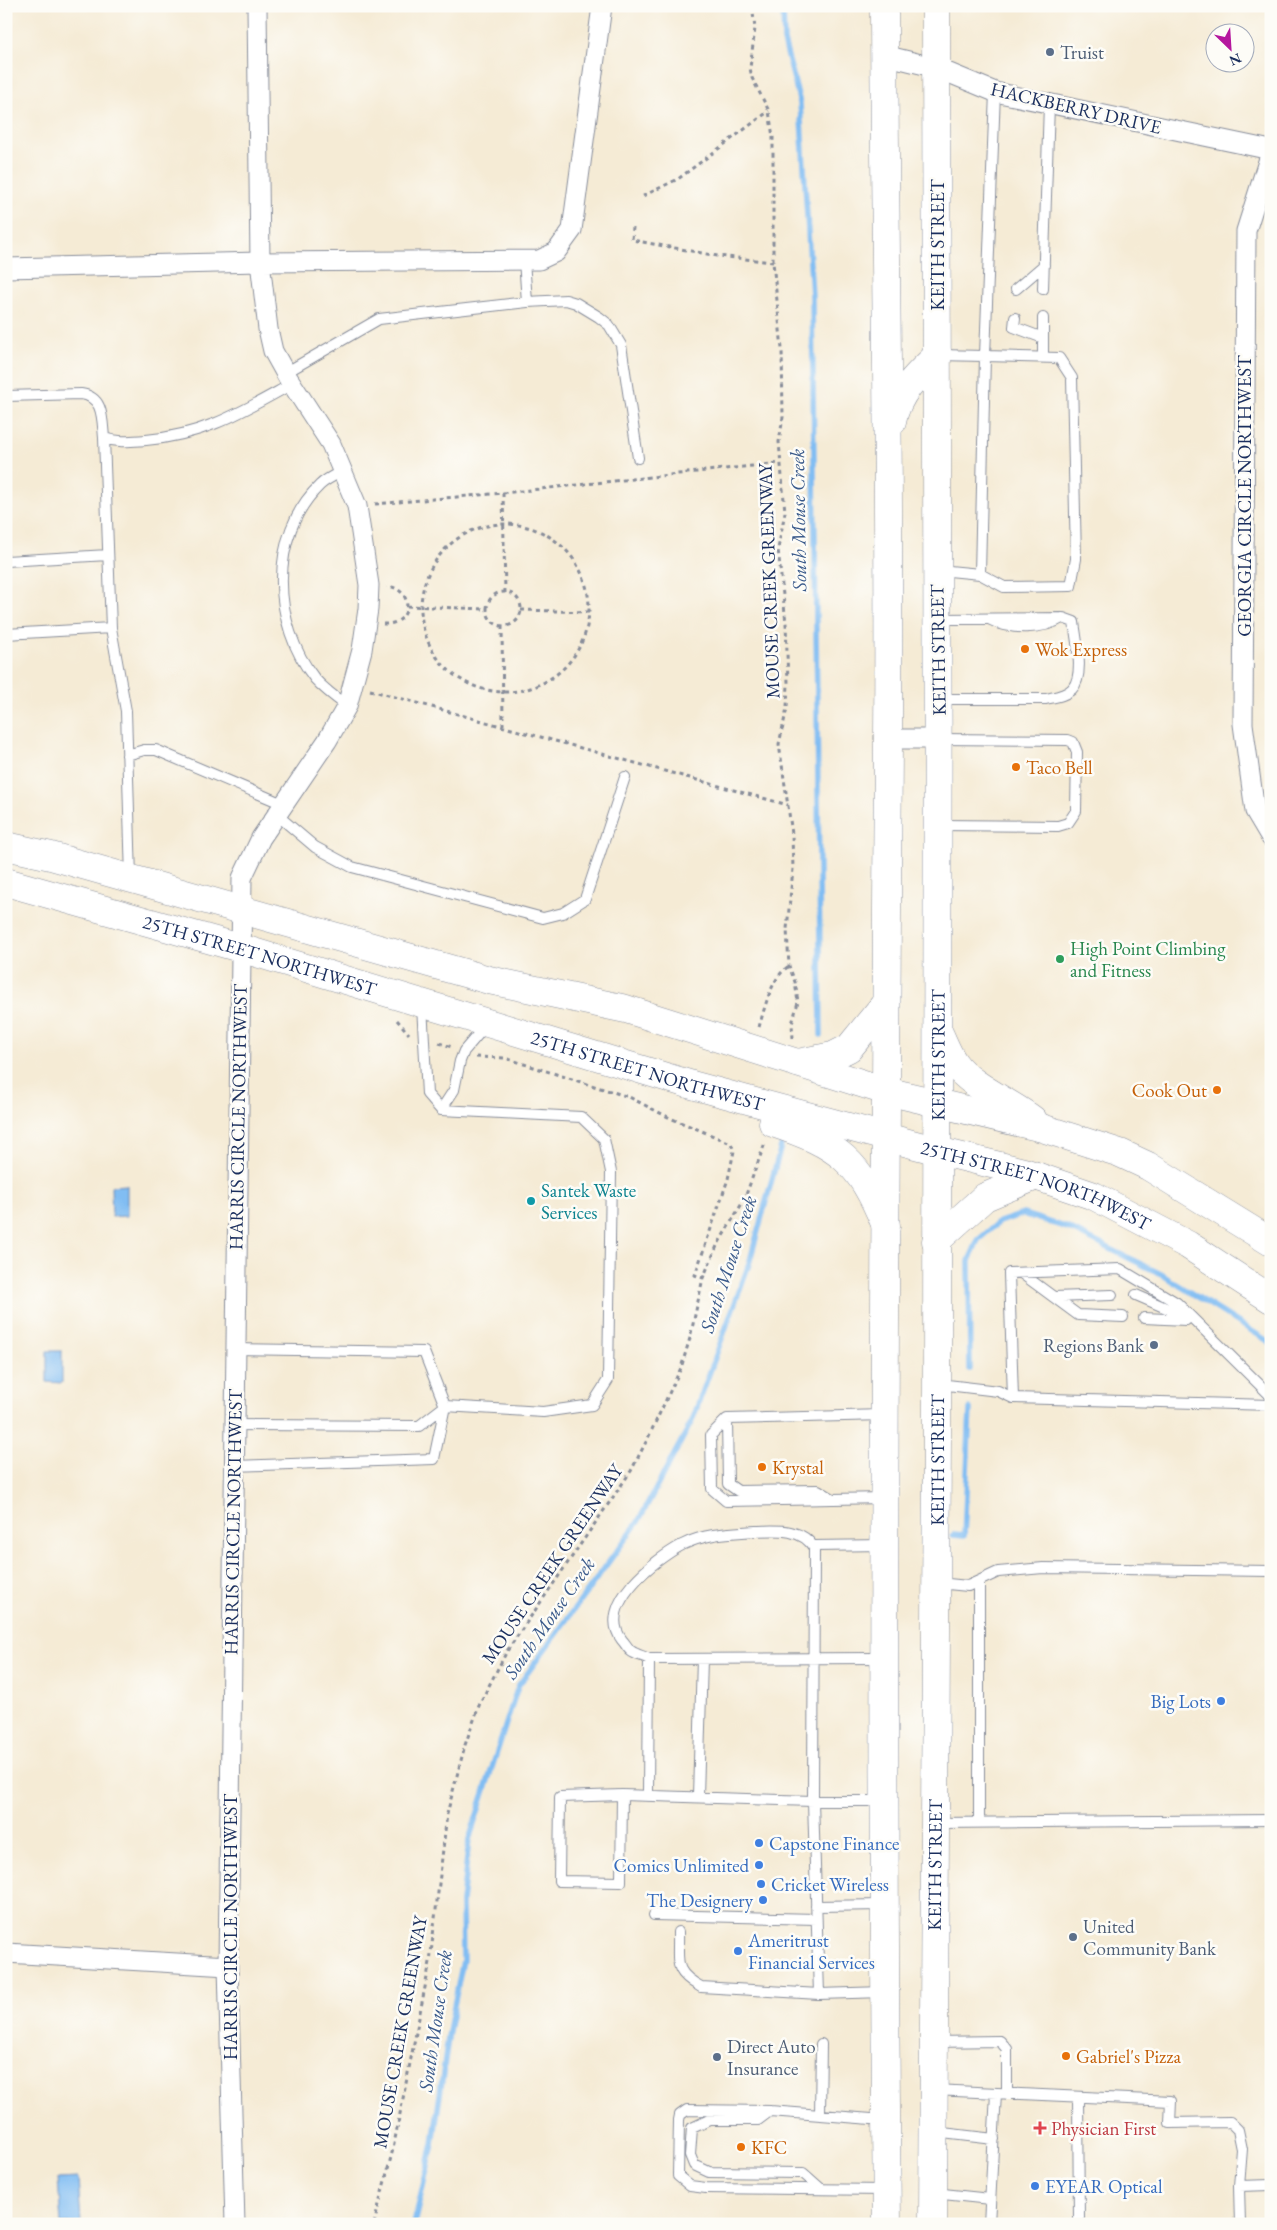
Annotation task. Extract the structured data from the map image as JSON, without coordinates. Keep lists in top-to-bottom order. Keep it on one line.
{"streets":{"main road":["KEITH STREET","25TH STREET NORTHWEST"],"street":["HACKBERRY DRIVE","GEORGIA CIRCLE NORTHWEST","HARRIS CIRCLE NORTHWEST"],"path":["MOUSE CREEK GREENWAY"]},"crossings":[["HACKBERRY DRIVE","KEITH STREET"],["HACKBERRY DRIVE","GEORGIA CIRCLE NORTHWEST"],["KEITH STREET","25TH STREET NORTHWEST"],["MOUSE CREEK GREENWAY","25TH STREET NORTHWEST"],["25TH STREET NORTHWEST","HARRIS CIRCLE NORTHWEST"]],"water":["South Mouse Creek"],"places":{"other":["Truist","Wok Express","Taco Bell","High Point Climbing and Fitness","Cook Out","Santek Waste Services","Regions Bank","Krystal","Big Lots","Capstone Finance","Comics Unlimited","Cricket Wireless","The Designery","United Community Bank","Ameritrust Financial Services","Gabriel's Pizza","Direct Auto Insurance","KFC","EYEAR Optical"],"health":["Physician First"]},"north":"bottom right"}
